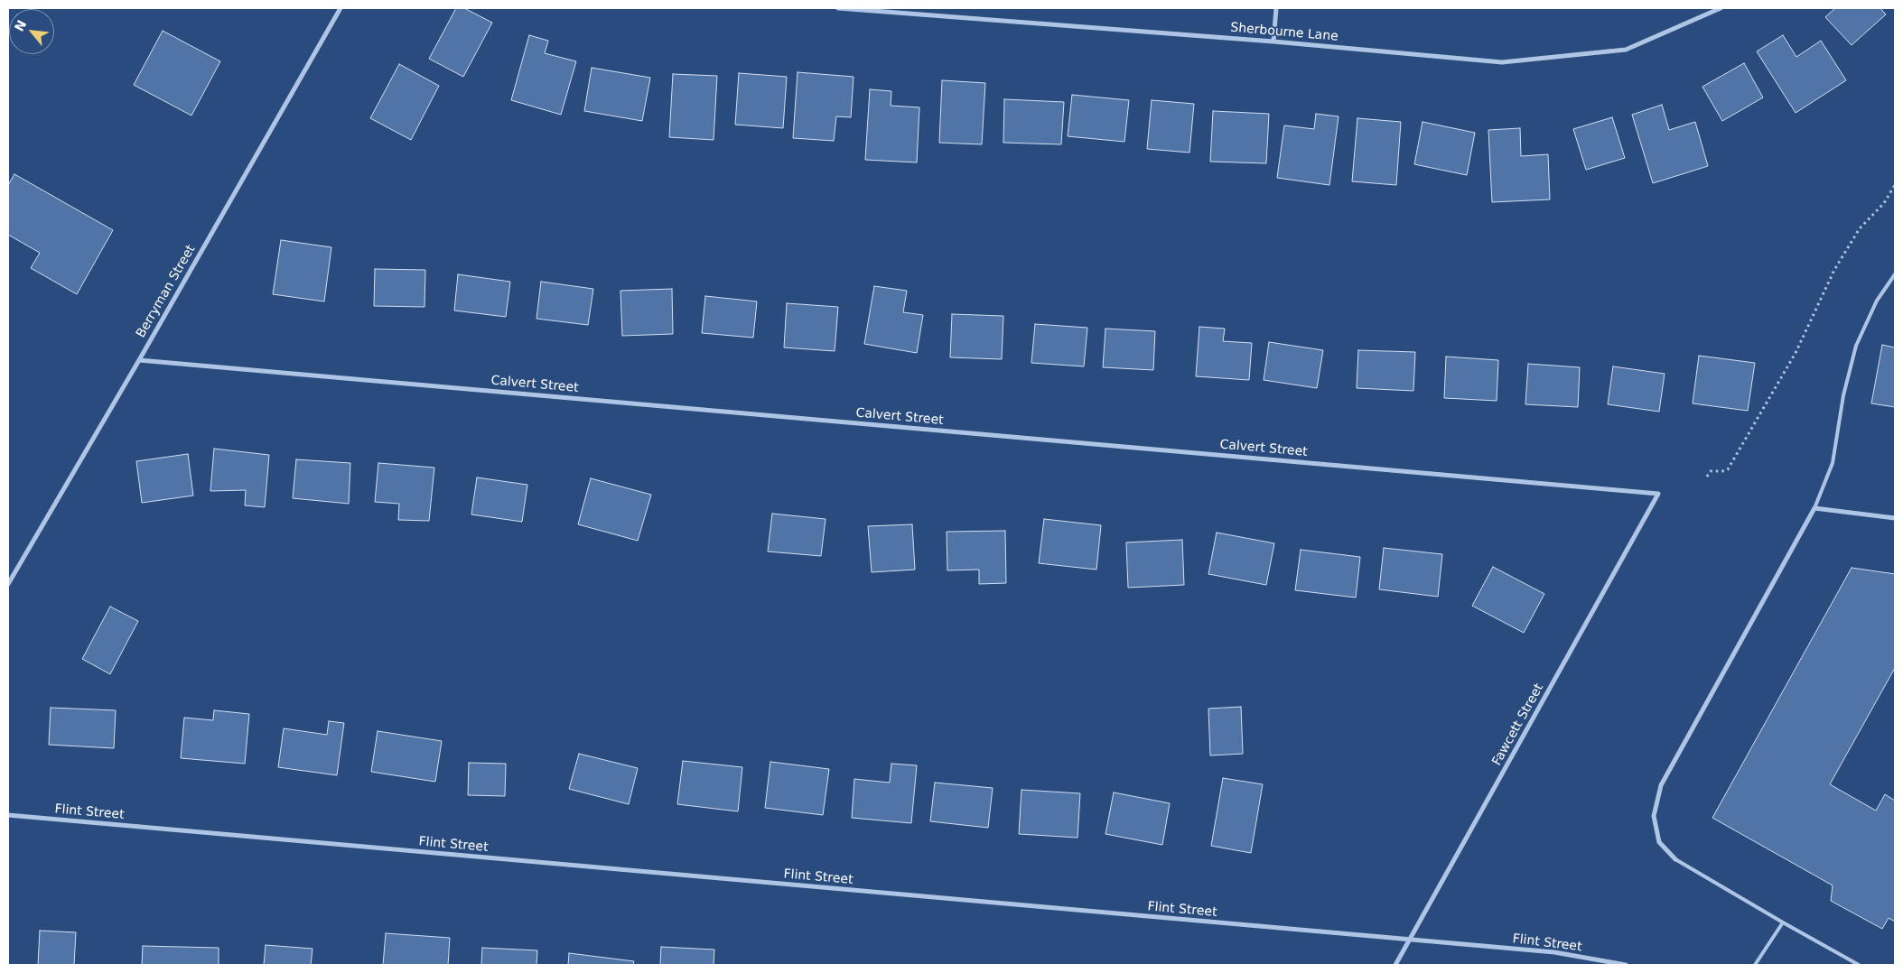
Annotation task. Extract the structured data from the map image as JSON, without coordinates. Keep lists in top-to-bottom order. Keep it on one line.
{"streets":{"street":["Sherbourne Lane","Berryman Street","Calvert Street","Fawcett Street","Flint Street"]},"crossings":[["Berryman Street","Calvert Street"],["Calvert Street","Fawcett Street"],["Fawcett Street","Flint Street"]],"north":"top left"}
